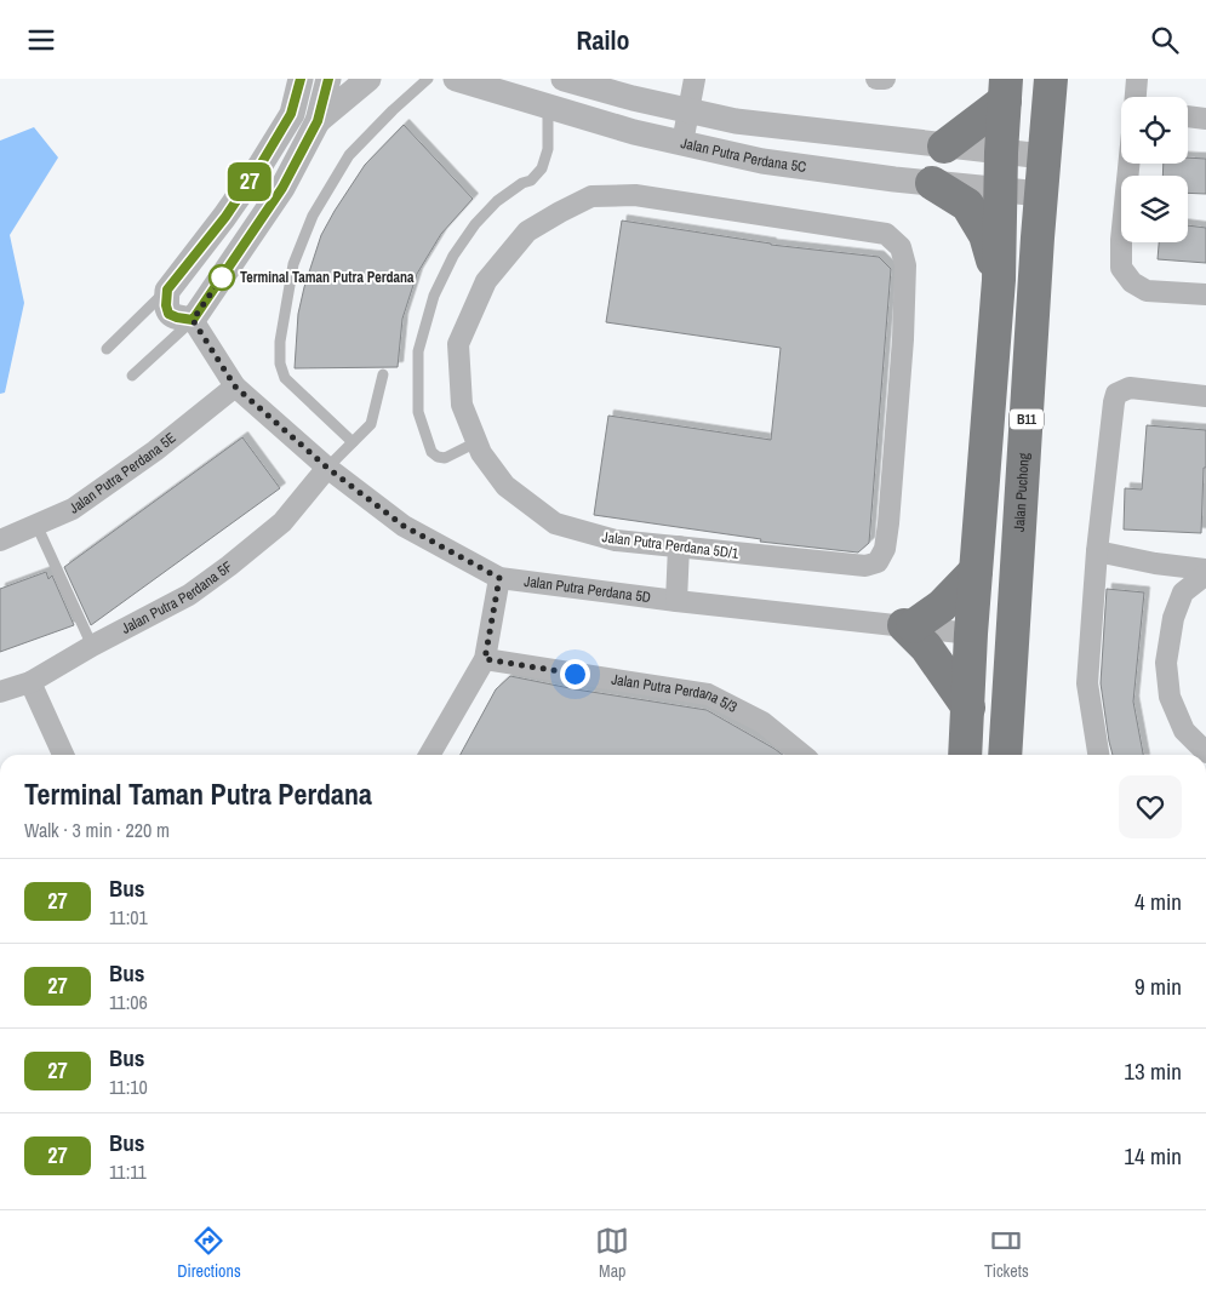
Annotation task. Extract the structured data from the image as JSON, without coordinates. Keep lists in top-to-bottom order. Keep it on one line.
{"streets":{"main road":["B11","Jalan Puchong"],"street":["Jalan Putra Perdana 5C","Jalan Putra Perdana 5E","Jalan Putra Perdana 5D/1","Jalan Putra Perdana 5D","Jalan Putra Perdana 5F","Jalan Putra Perdana 5/3"]},"crossings":[["Jalan Putra Perdana 5C","B11"],["Jalan Putra Perdana 5C","Jalan Puchong"],["B11","Jalan Putra Perdana 5D"],["Jalan Putra Perdana 5E","Jalan Putra Perdana 5D"],["Jalan Putra Perdana 5D","Jalan Putra Perdana 5F"]],"places":["Terminal Taman Putra Perdana"],"lines":["bus line 27"],"page":{"header":"Railo","on_map":"27","heading":["Terminal Taman Putra Perdana","Walk · 3 min · 220 m"],"list":[{"mark":"27","name":"Bus","note":"11:01","value":"4 min"},{"mark":"27","name":"Bus","note":"11:06","value":"9 min"},{"mark":"27","name":"Bus","note":"11:10","value":"13 min"},{"mark":"27","name":"Bus","note":"11:11","value":"14 min"}],"tabs":["Directions","Map","Tickets"]}}
